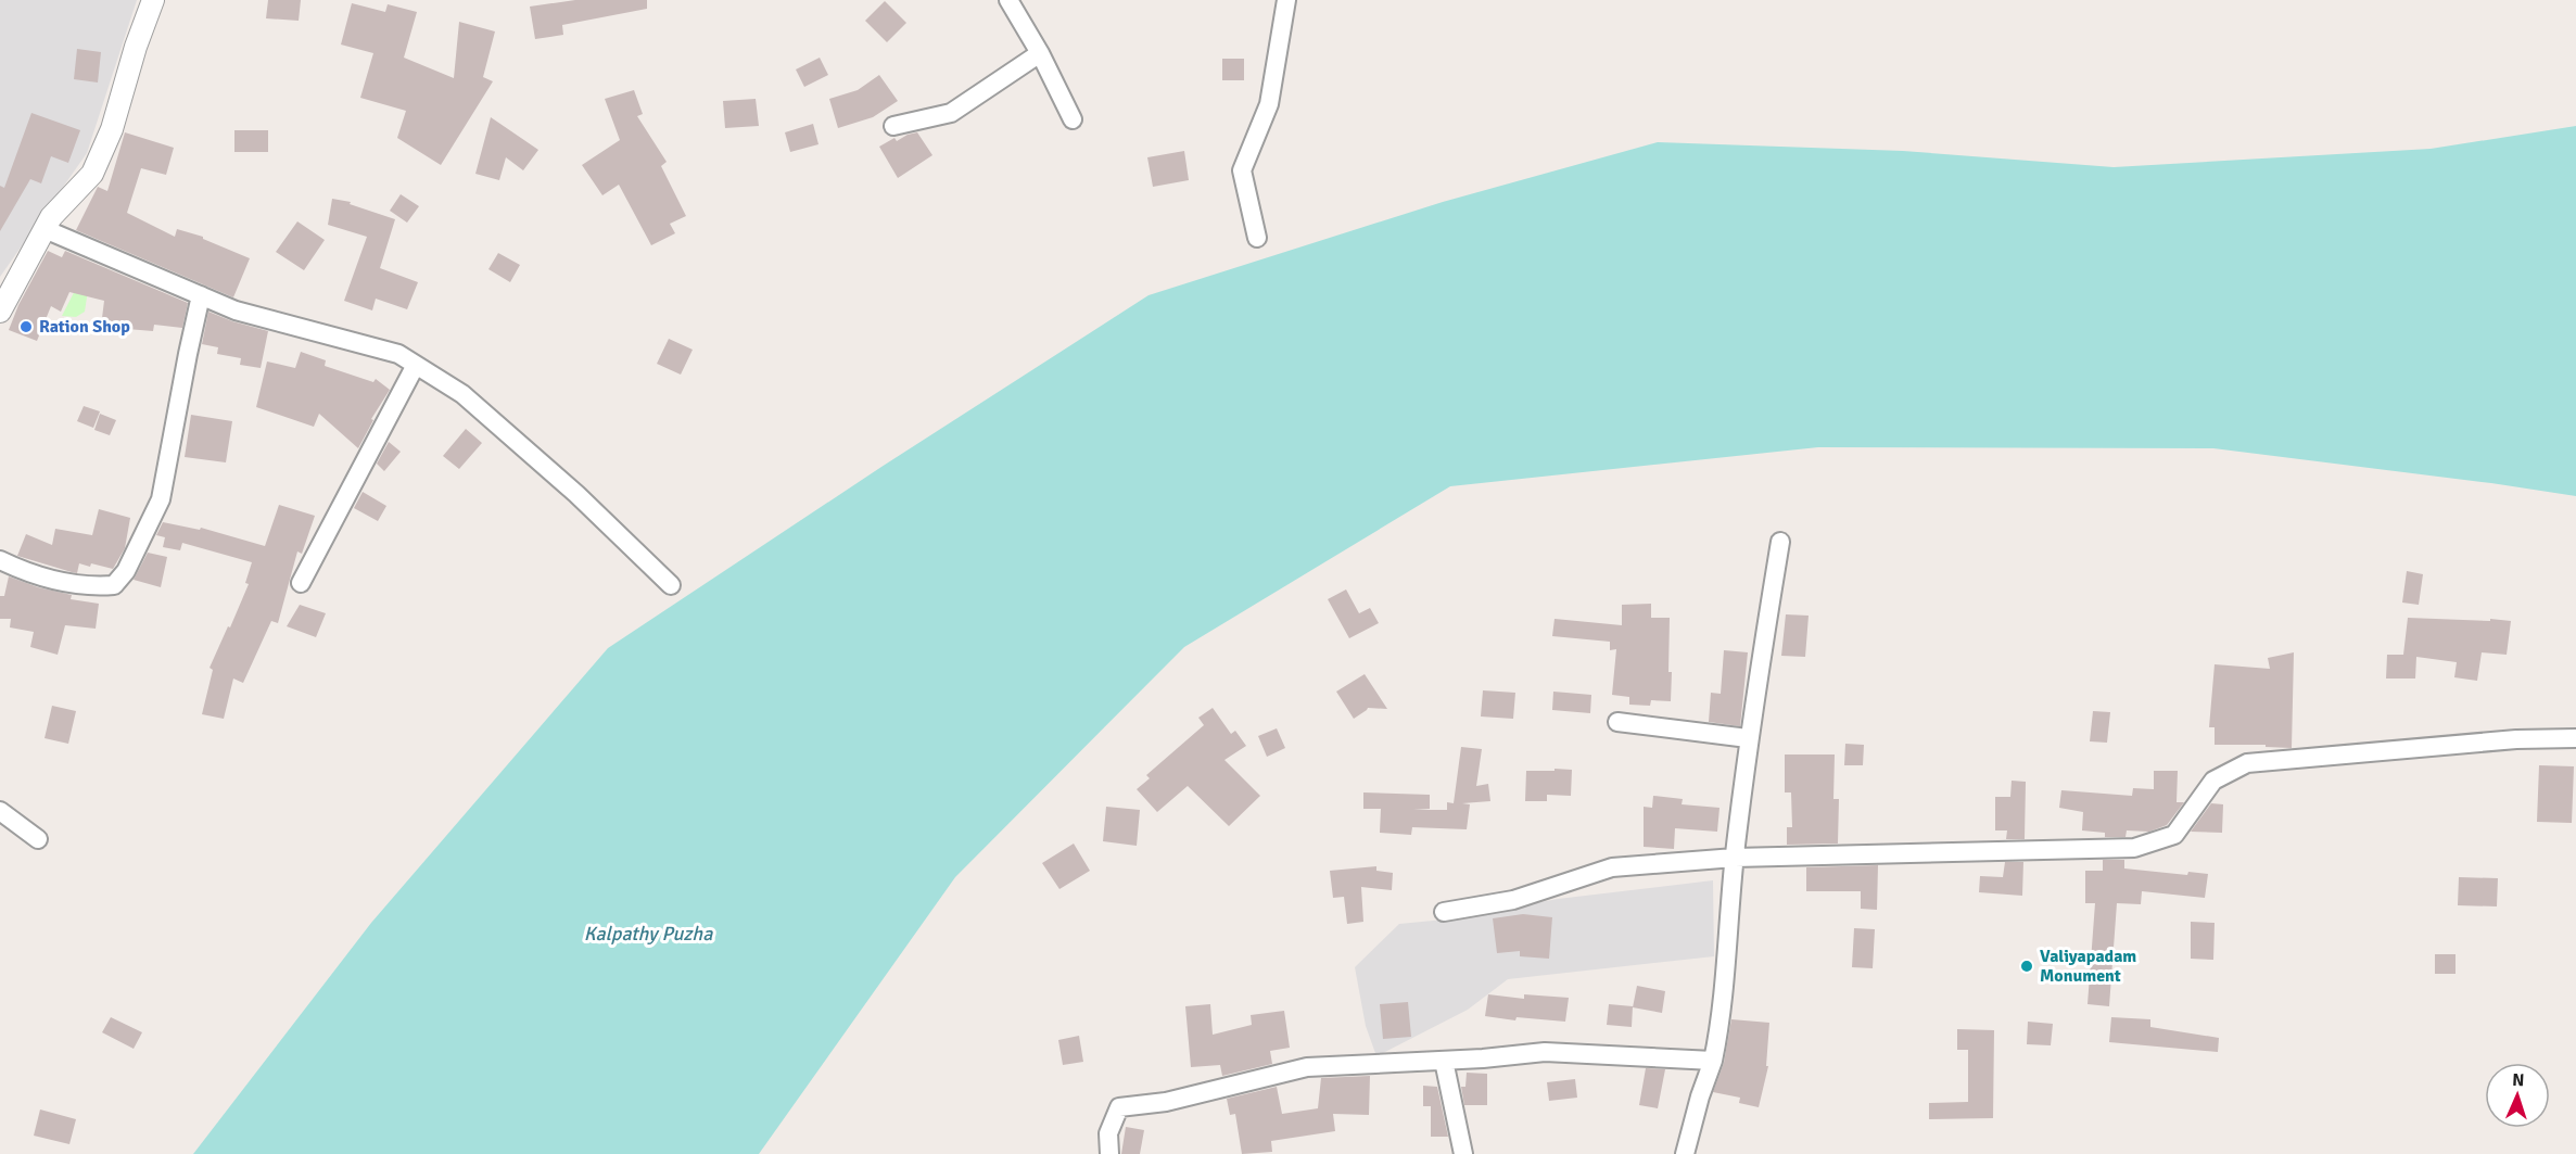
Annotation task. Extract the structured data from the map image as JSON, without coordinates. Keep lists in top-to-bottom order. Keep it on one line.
{"water":["Kalpathy Puzha"],"places":["Ration Shop","Valiyapadam Monument"],"north":"top"}
